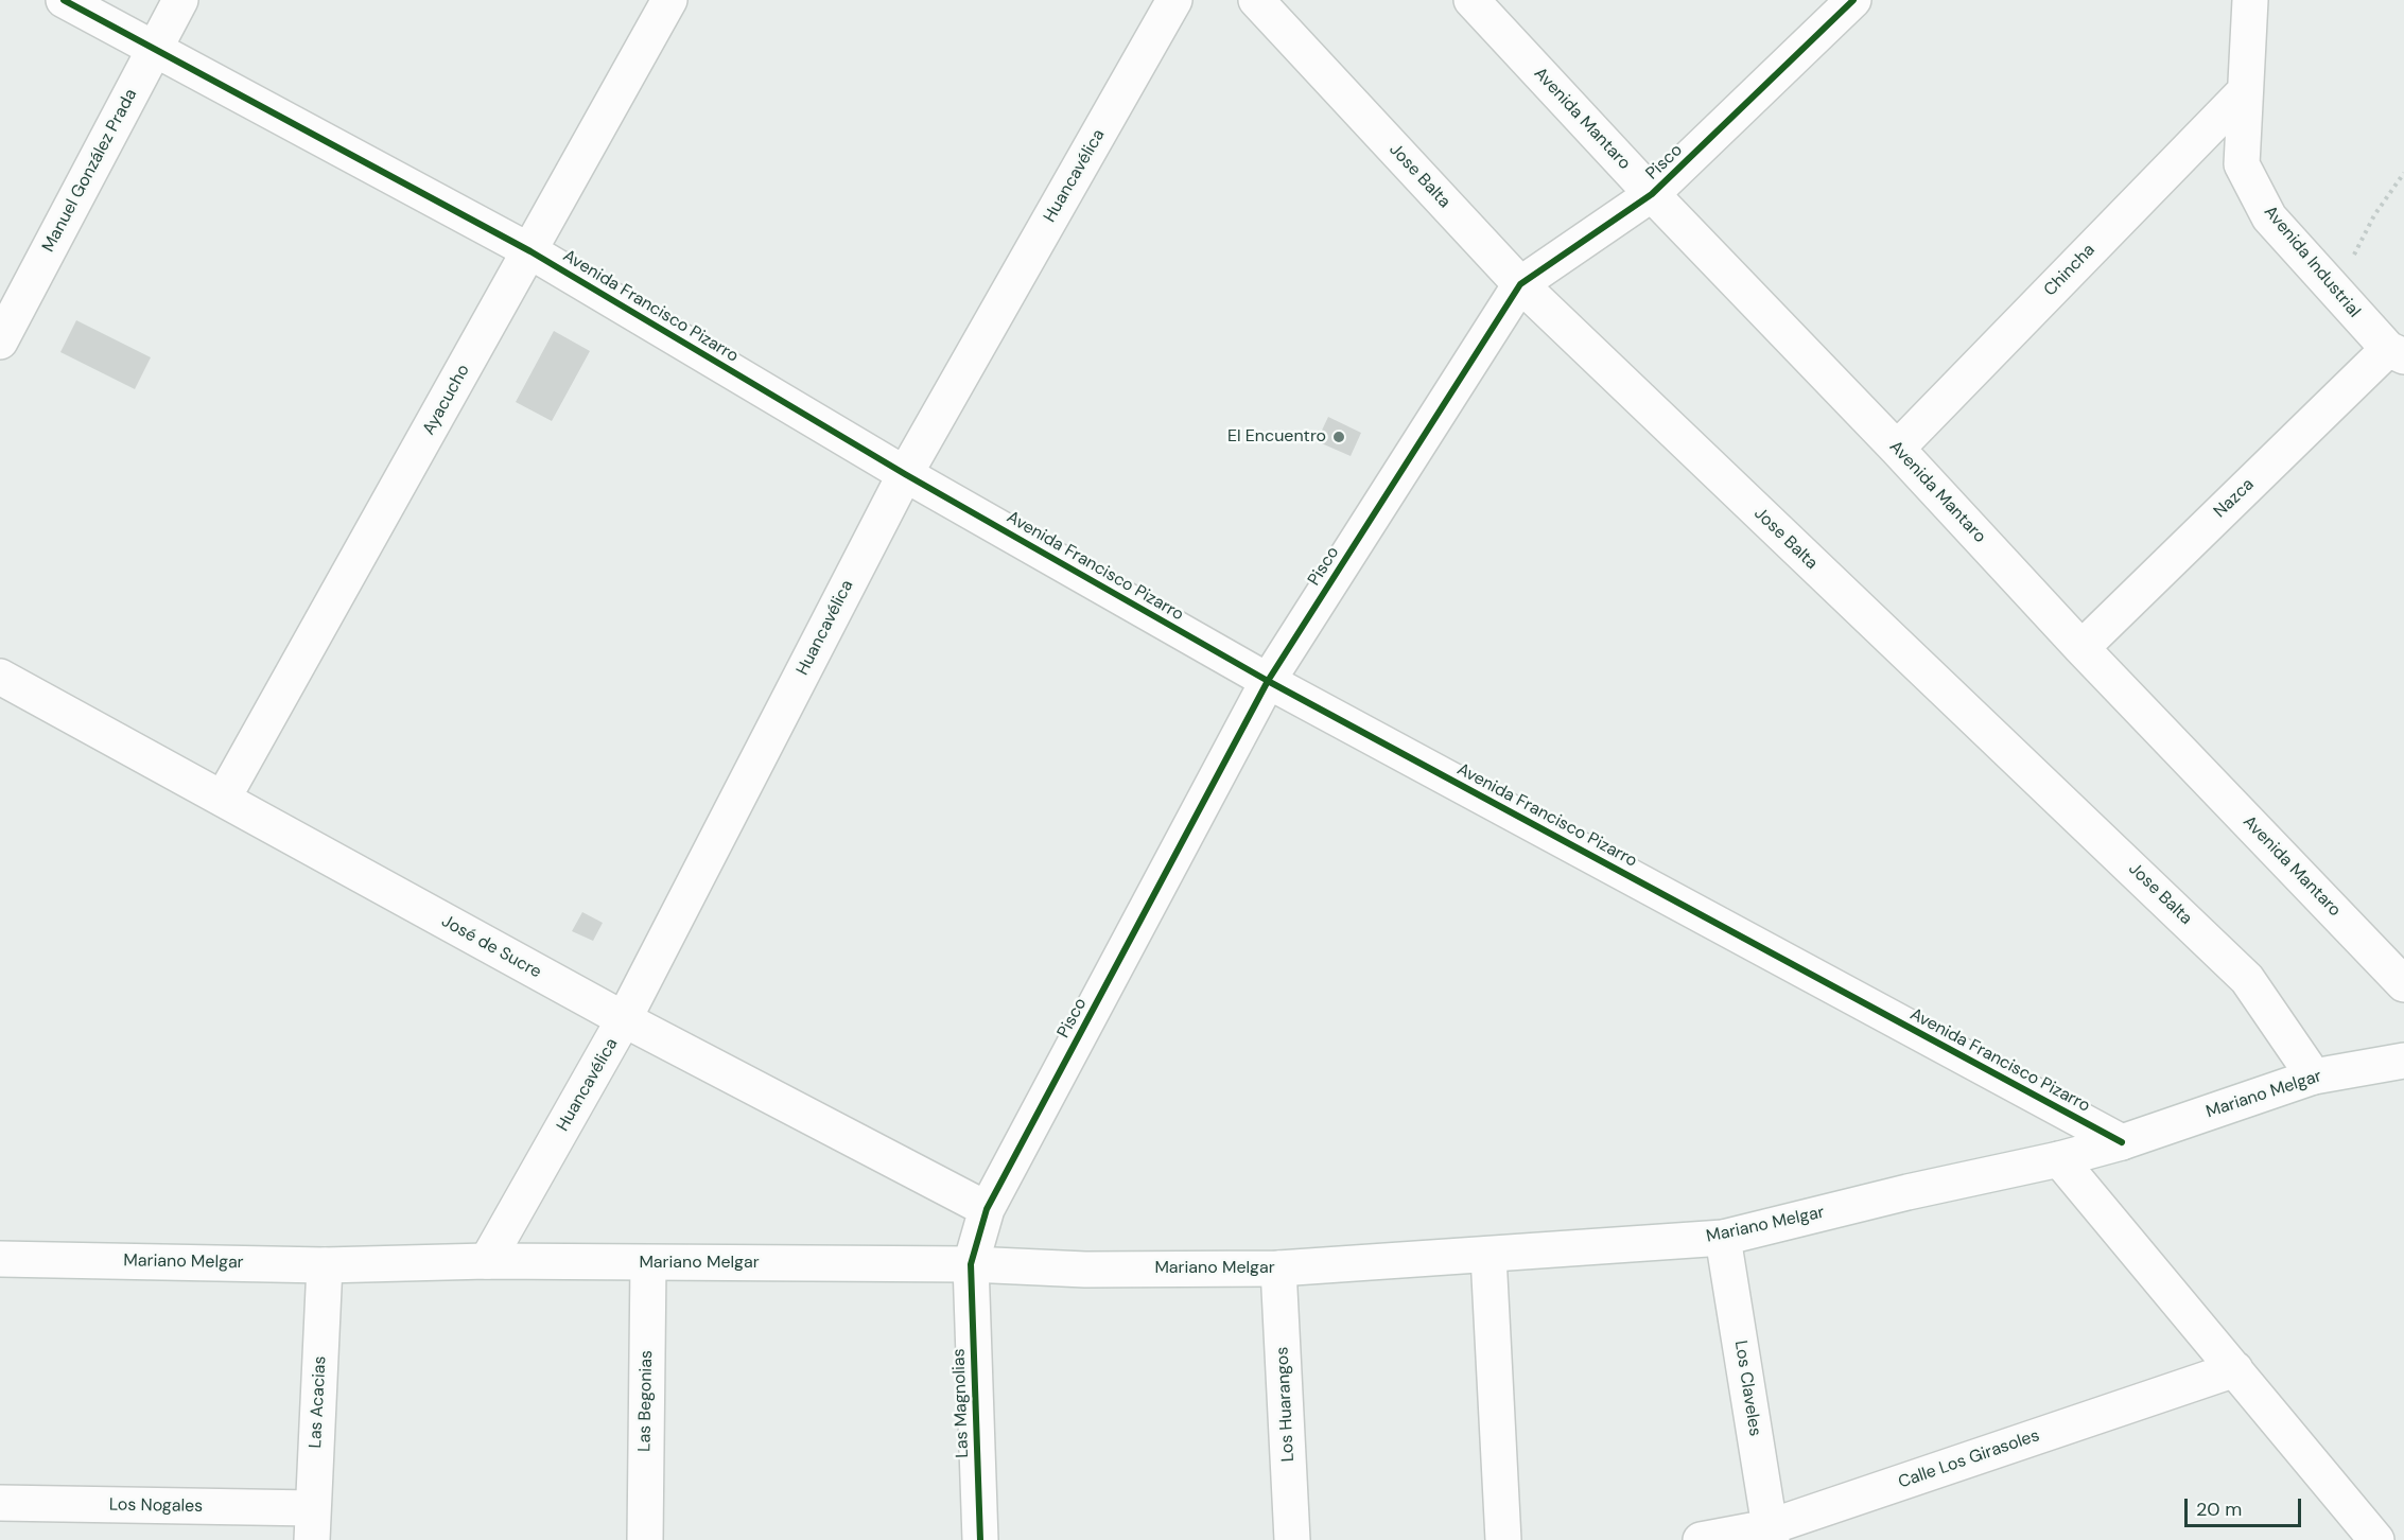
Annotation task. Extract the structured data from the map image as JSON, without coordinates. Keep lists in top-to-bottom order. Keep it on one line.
{"streets":{"street":["Avenida Mantaro","Pisco","Manuel González Prada","Huancavélica","Jose Balta","Avenida Industrial","Chincha","Avenida Francisco Pizarro","Ayacucho","Nazca","José de Sucre","Mariano Melgar","Los Claveles","Las Begonias","Las Acacias","Las Magnolias","Los Huarangos","Calle Los Girasoles","Los Nogales"]},"crossings":[["Avenida Mantaro","Pisco"],["Avenida Mantaro","Chincha"],["Avenida Mantaro","Nazca"],["Pisco","Jose Balta"],["Pisco","Avenida Francisco Pizarro"],["Pisco","José de Sucre"],["Pisco","Mariano Melgar"],["Pisco","Las Magnolias"],["Manuel González Prada","Avenida Francisco Pizarro"],["Huancavélica","Avenida Francisco Pizarro"],["Huancavélica","José de Sucre"],["Huancavélica","Mariano Melgar"],["Jose Balta","Mariano Melgar"],["Avenida Industrial","Chincha"],["Avenida Industrial","Nazca"],["Avenida Francisco Pizarro","Ayacucho"],["Avenida Francisco Pizarro","Mariano Melgar"],["Ayacucho","José de Sucre"],["Mariano Melgar","Los Claveles"],["Mariano Melgar","Las Begonias"],["Mariano Melgar","Las Acacias"],["Mariano Melgar","Las Magnolias"],["Mariano Melgar","Los Huarangos"],["Los Claveles","Calle Los Girasoles"],["Las Acacias","Los Nogales"]],"places":["El Encuentro"],"scale_bar":"20 m"}
